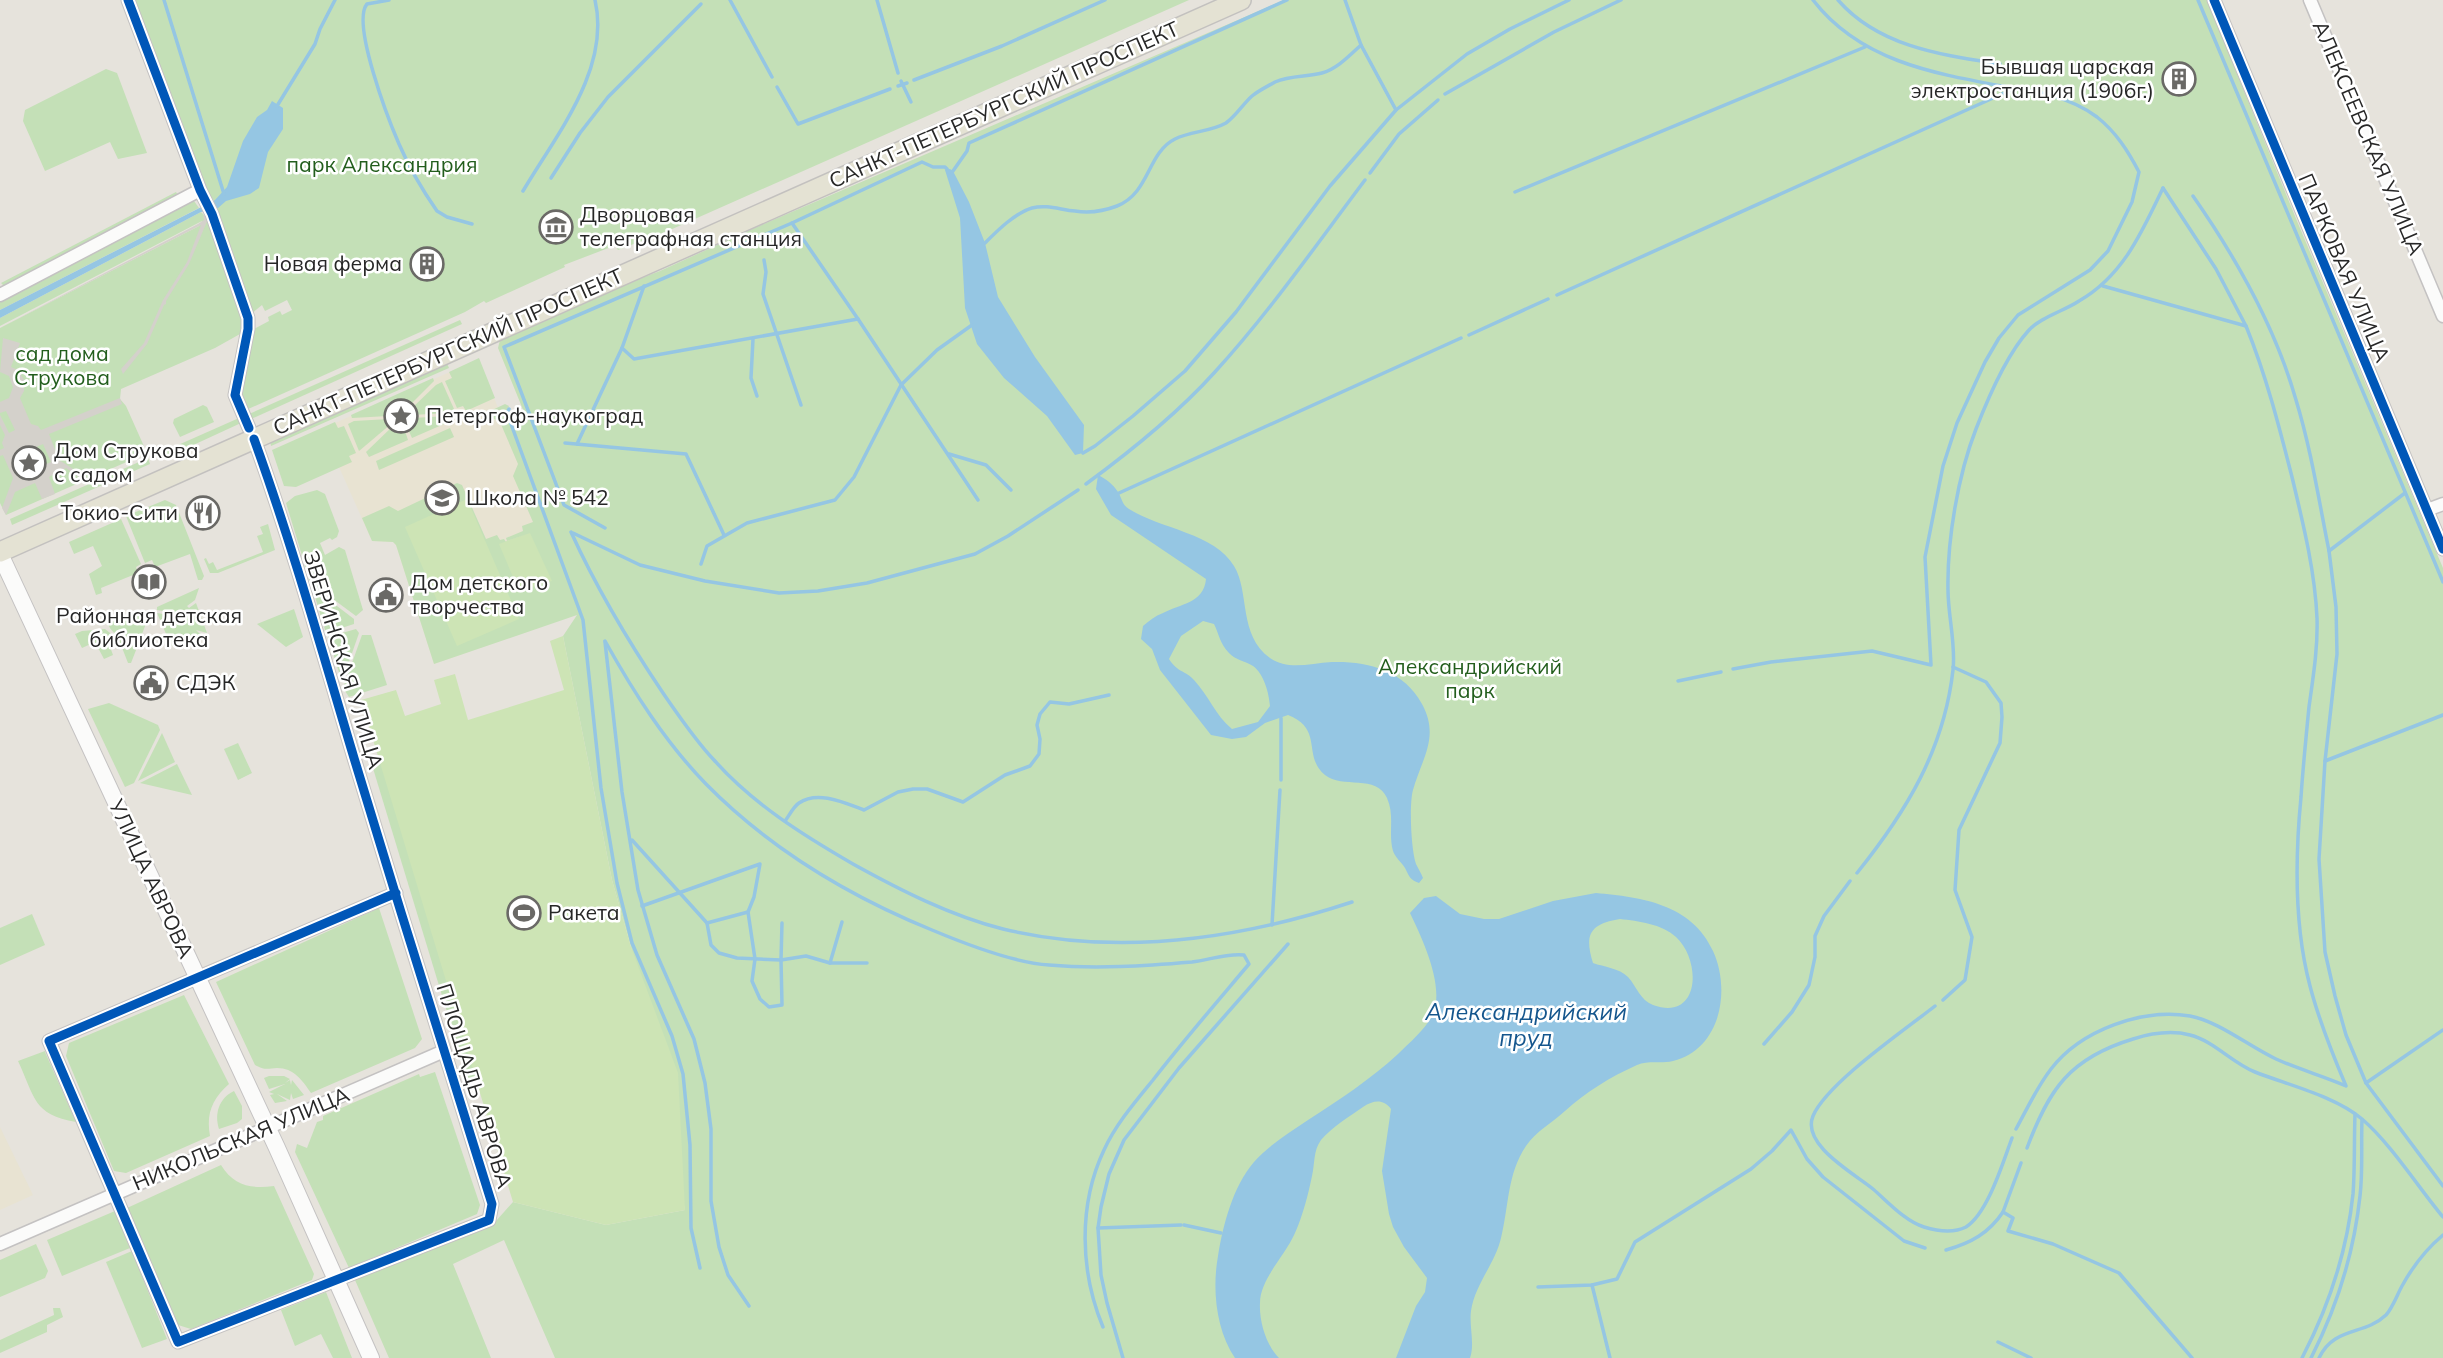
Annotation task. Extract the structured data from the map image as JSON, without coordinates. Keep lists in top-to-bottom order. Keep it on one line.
{"streets":{"main road":["САНКТ-ПЕТЕРБУРГСКИЙ ПРОСПЕКТ"],"street":["АЛЕКСЕЕВСКАЯ УЛИЦА","ПАРКОВАЯ УЛИЦА","ЗВЕРИНСКАЯ УЛИЦА","УЛИЦА АВРОВА","ПЛОЩАДЬ АВРОВА","НИКОЛЬСКАЯ УЛИЦА"]},"crossings":[["САНКТ-ПЕТЕРБУРГСКИЙ ПРОСПЕКТ","ЗВЕРИНСКАЯ УЛИЦА"],["САНКТ-ПЕТЕРБУРГСКИЙ ПРОСПЕКТ","УЛИЦА АВРОВА"],["ЗВЕРИНСКАЯ УЛИЦА","ПЛОЩАДЬ АВРОВА"],["УЛИЦА АВРОВА","ПЛОЩАДЬ АВРОВА"],["УЛИЦА АВРОВА","НИКОЛЬСКАЯ УЛИЦА"],["ПЛОЩАДЬ АВРОВА","НИКОЛЬСКАЯ УЛИЦА"]],"water":["Александрийский пруд"],"parks":["парк Александрия","сад дома Струкова","Александрийский парк"],"places":{"building":["Бывшая царская электростанция (1906г.)","Новая ферма"],"museum":["Дворцовая телеграфная станция"],"place":["Петергоф-наукоград","Дом Струкова с садом"],"school or university":["Школа № 542"],"restaurant":["Токио-Сити"],"library":["Районная детская библиотека"],"public building":["Дом детского творчества","СДЭК"],"sports":["Ракета"]}}
